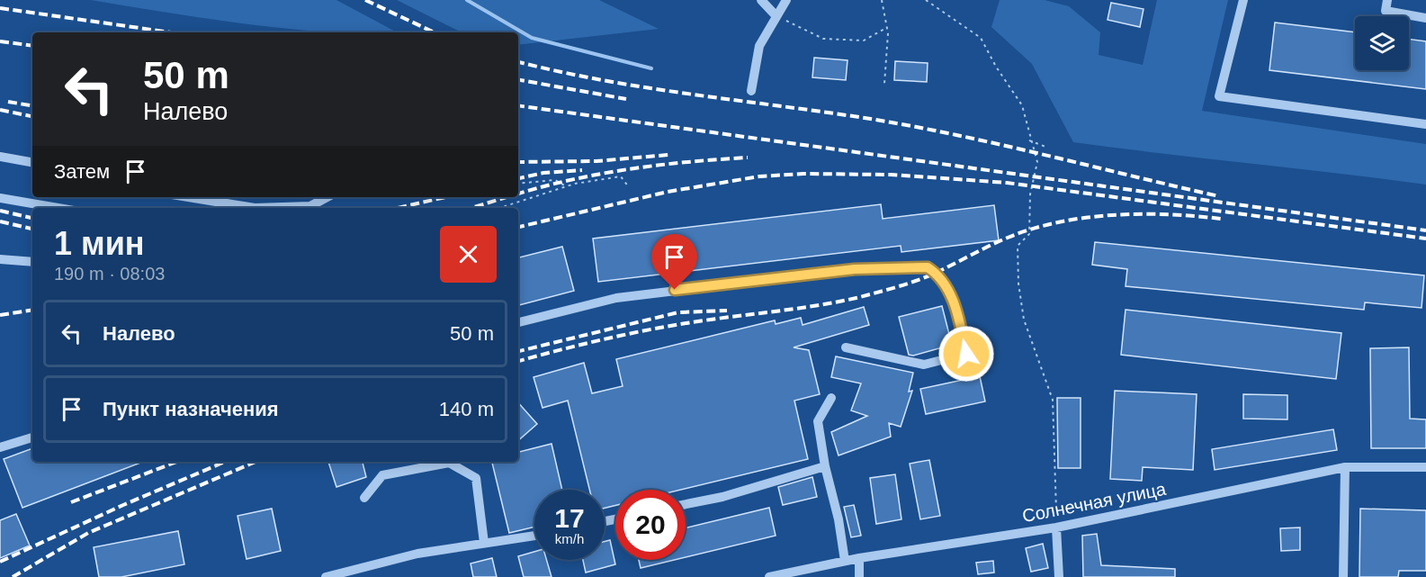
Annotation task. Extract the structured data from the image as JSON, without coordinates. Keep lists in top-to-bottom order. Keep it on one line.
{"streets":{"street":["Солнечная улица"]},"page":{"turn":["50 m","Налево"],"then":"Затем","heading":["1 мин","190 m · 08:03"],"list":[{"name":"Налево","value":"50 m"},{"name":"Пункт назначения","value":"140 m"}],"speed":"17 km/h","limit":"20"}}
